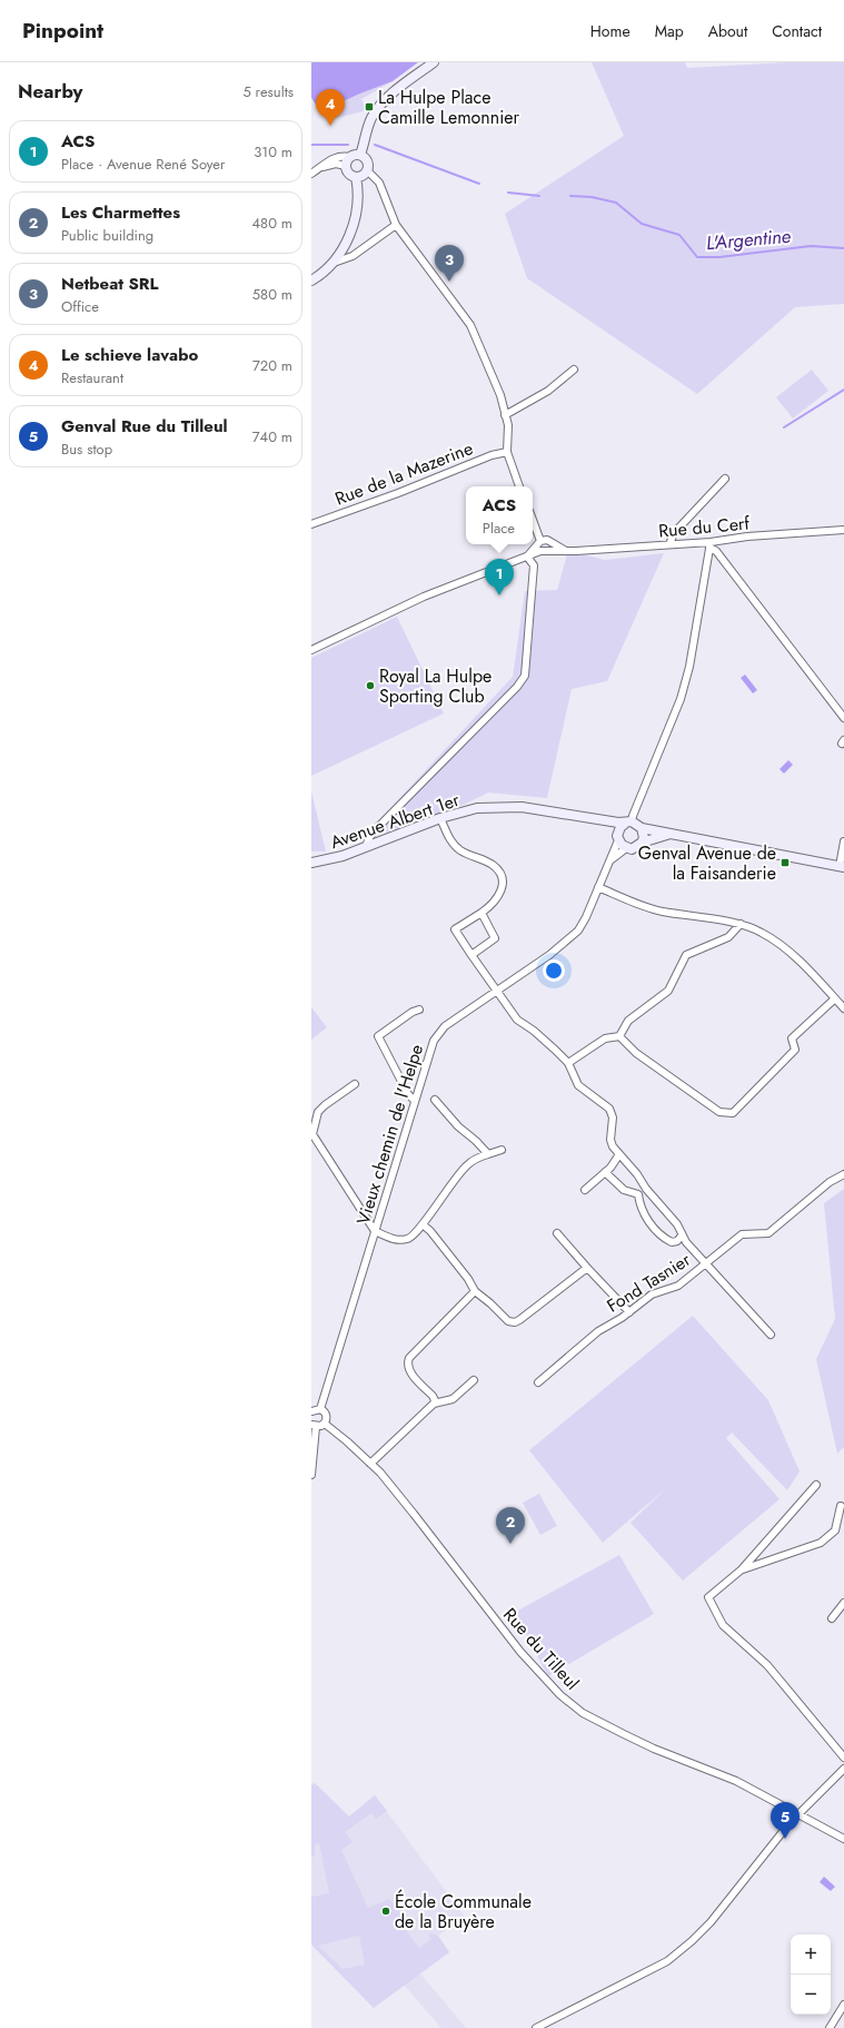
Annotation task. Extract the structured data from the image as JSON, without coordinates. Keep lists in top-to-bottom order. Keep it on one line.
{"streets":{"main road":["Avenue Albert 1er"],"street":["Rue de la Mazerine","Rue du Cerf","Vieux chemin de l'Helpe","Fond Tasnier","Rue du Tilleul"]},"crossings":[["Avenue Albert 1er","Vieux chemin de l'Helpe"]],"water":["L'Argentine"],"places":{"transit":["La Hulpe Place Camille Lemonnier","Genval Avenue de la Faisanderie"],"other":["Royal La Hulpe Sporting Club","École Communale de la Bruyère"]},"page":{"header":"Pinpoint","nav":["Home","Map","About","Contact"],"heading":["Nearby","5 results"],"pins":["4","3","1","2","5"],"list":[{"mark":"1","name":"ACS","note":"Place · Avenue René Soyer","value":"310 m"},{"mark":"2","name":"Les Charmettes","note":"Public building","value":"480 m"},{"mark":"3","name":"Netbeat SRL","note":"Office","value":"580 m"},{"mark":"4","name":"Le schieve lavabo","note":"Restaurant","value":"720 m"},{"mark":"5","name":"Genval Rue du Tilleul","note":"Bus stop","value":"740 m"}],"popup":["ACS","Place"],"map_buttons":["+","−"]}}
